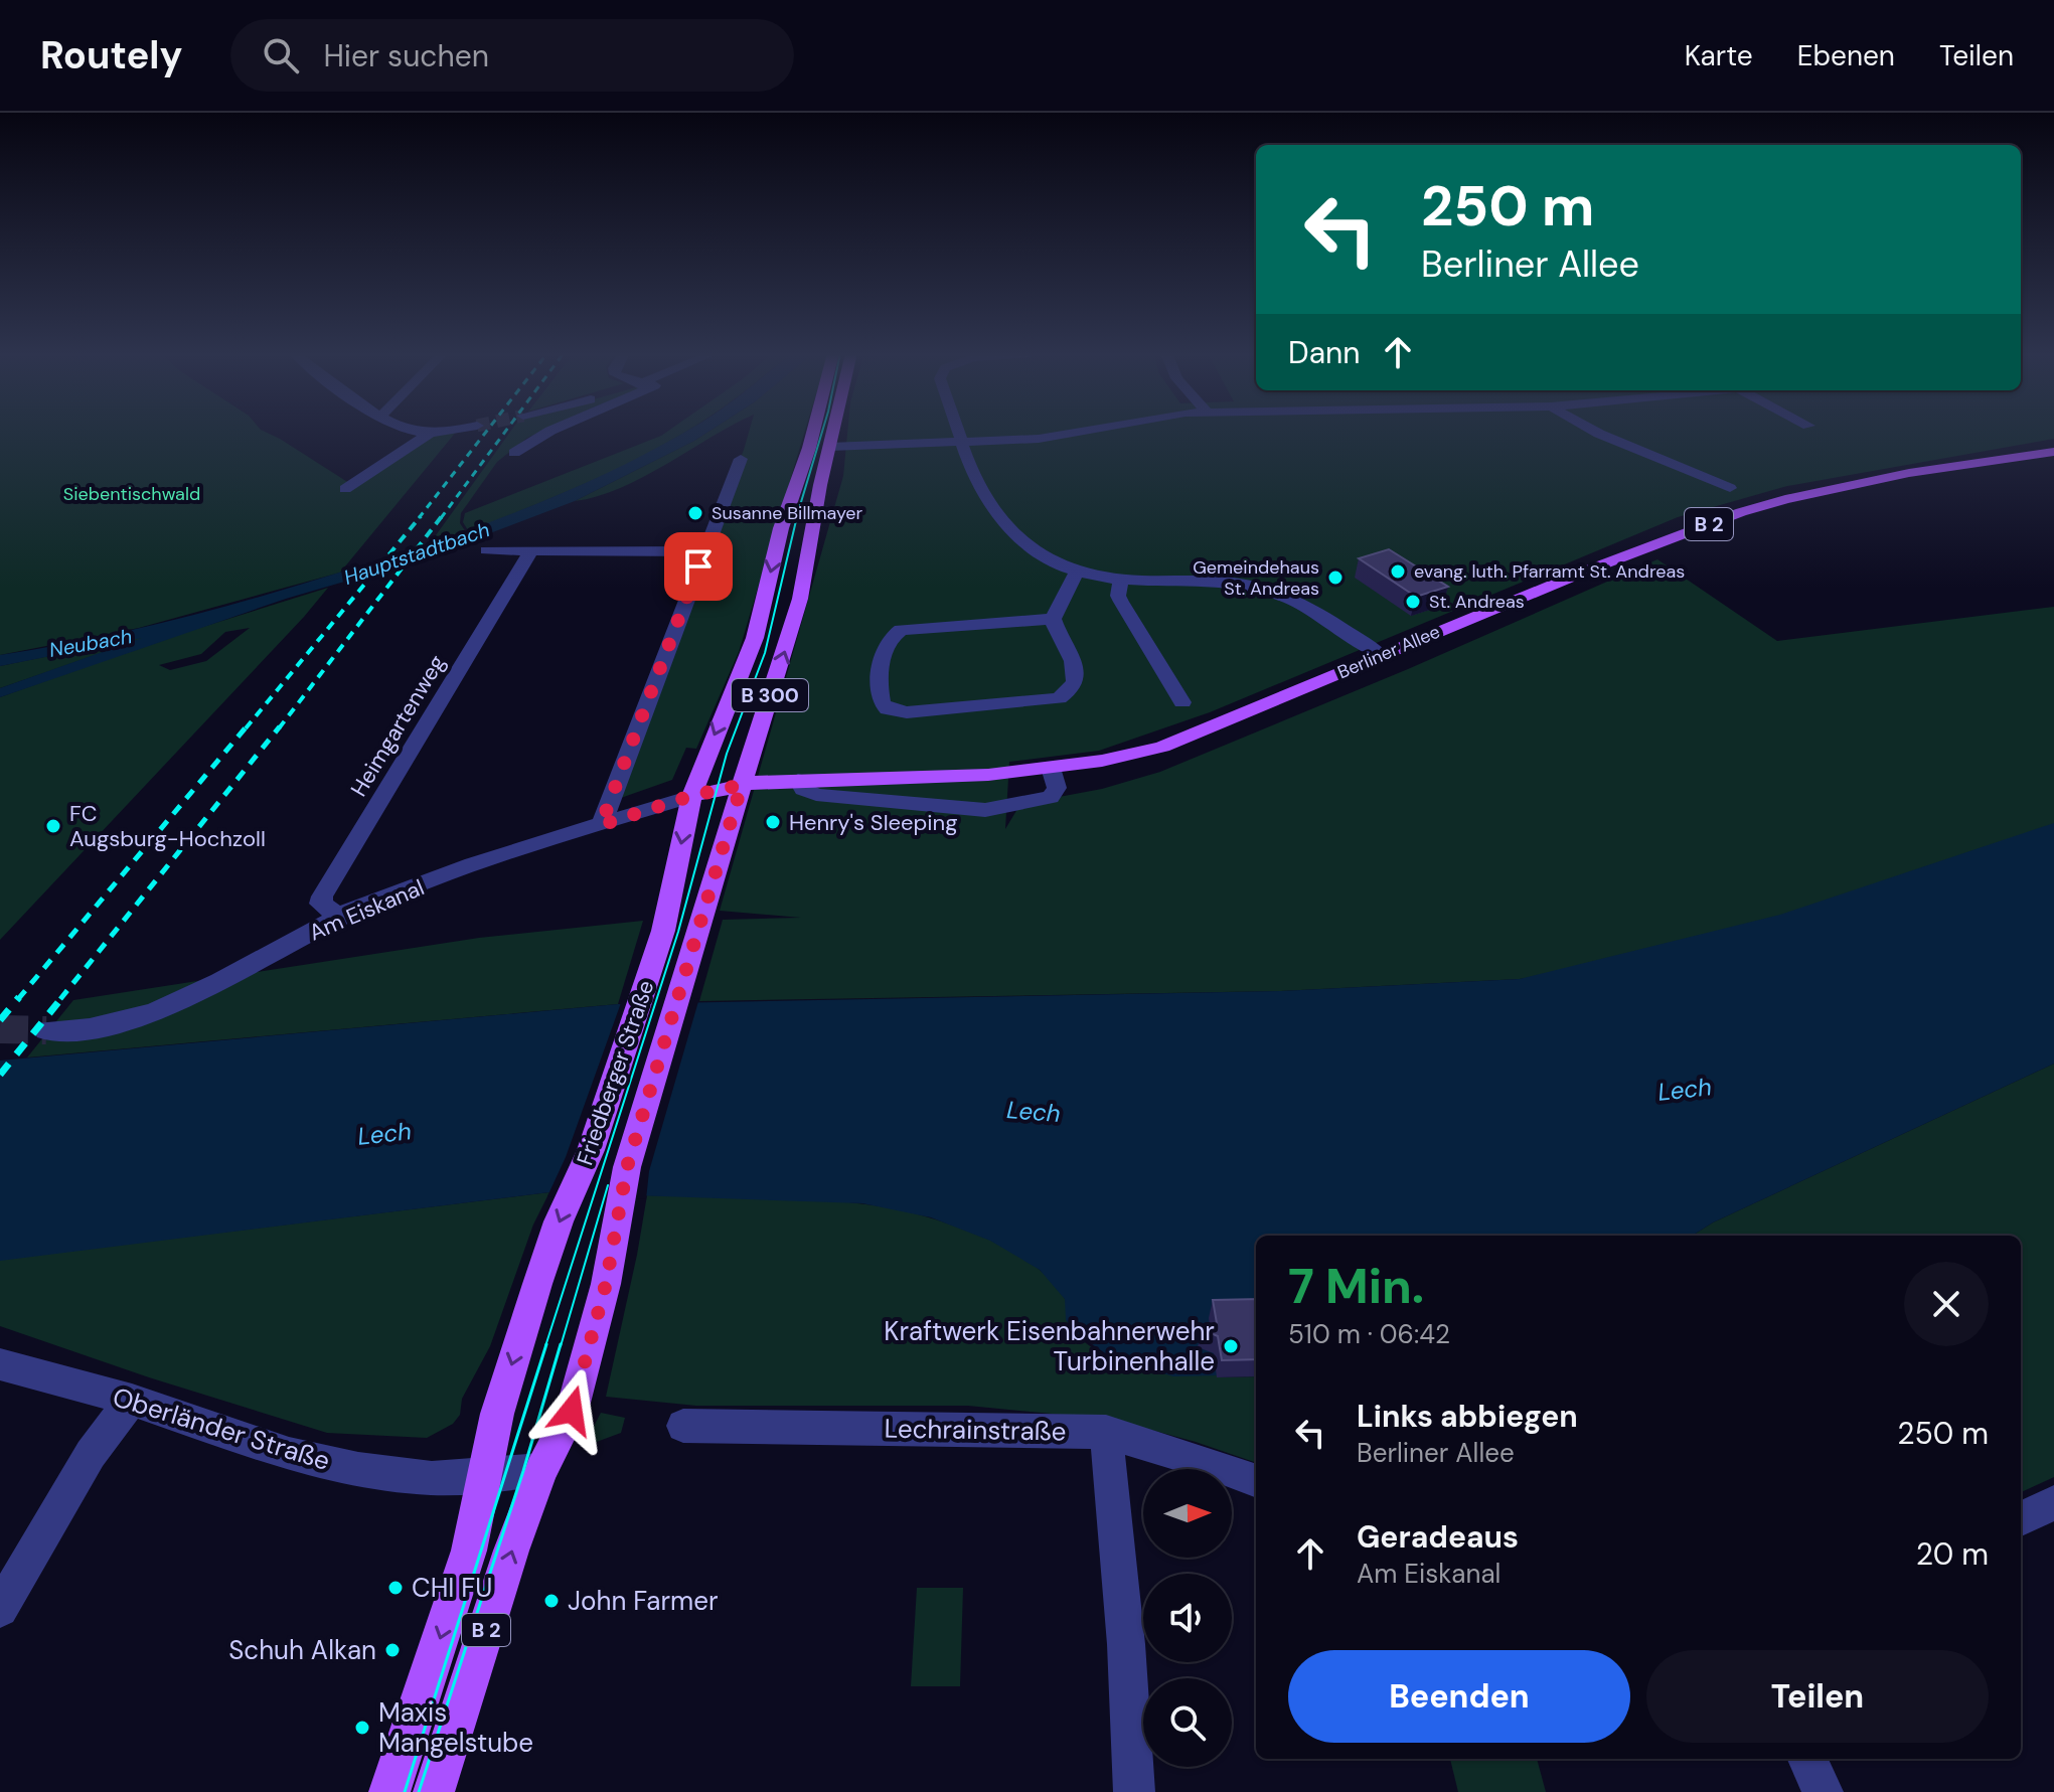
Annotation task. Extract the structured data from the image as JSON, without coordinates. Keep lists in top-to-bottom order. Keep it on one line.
{"streets":{"main road":["B 2","Berliner Allee","B 300","Friedberger Straße"],"street":["Heimgartenweg","Am Eiskanal","Oberländer Straße","Lechrainstraße"]},"crossings":[["Berliner Allee","Am Eiskanal"],["Berliner Allee","Friedberger Straße"],["Heimgartenweg","Am Eiskanal"],["Am Eiskanal","Friedberger Straße"],["Friedberger Straße","Oberländer Straße"]],"water":["Hauptstadtbach","Neubach","Lech"],"parks":["Siebentischwald"],"places":["Susanne Billmayer","evang. luth. Pfarramt St. Andreas","Gemeindehaus St. Andreas","St. Andreas","Henry's Sleeping","FC Augsburg-Hochzoll","Kraftwerk Eisenbahnerwehr Turbinenhalle","CHI FU","John Farmer","Schuh Alkan","Maxis Mangelstube"],"north":"right","page":{"header":"Routely","search":"Hier suchen","nav":["Karte","Ebenen","Teilen"],"turn":["250 m","Berliner Allee"],"then":"Dann","heading":["7 Min.","510 m · 06:42"],"list":[{"name":"Links abbiegen","note":"Berliner Allee","value":"250 m"},{"name":"Geradeaus","note":"Am Eiskanal","value":"20 m"}],"buttons":["Beenden","Teilen"]}}
